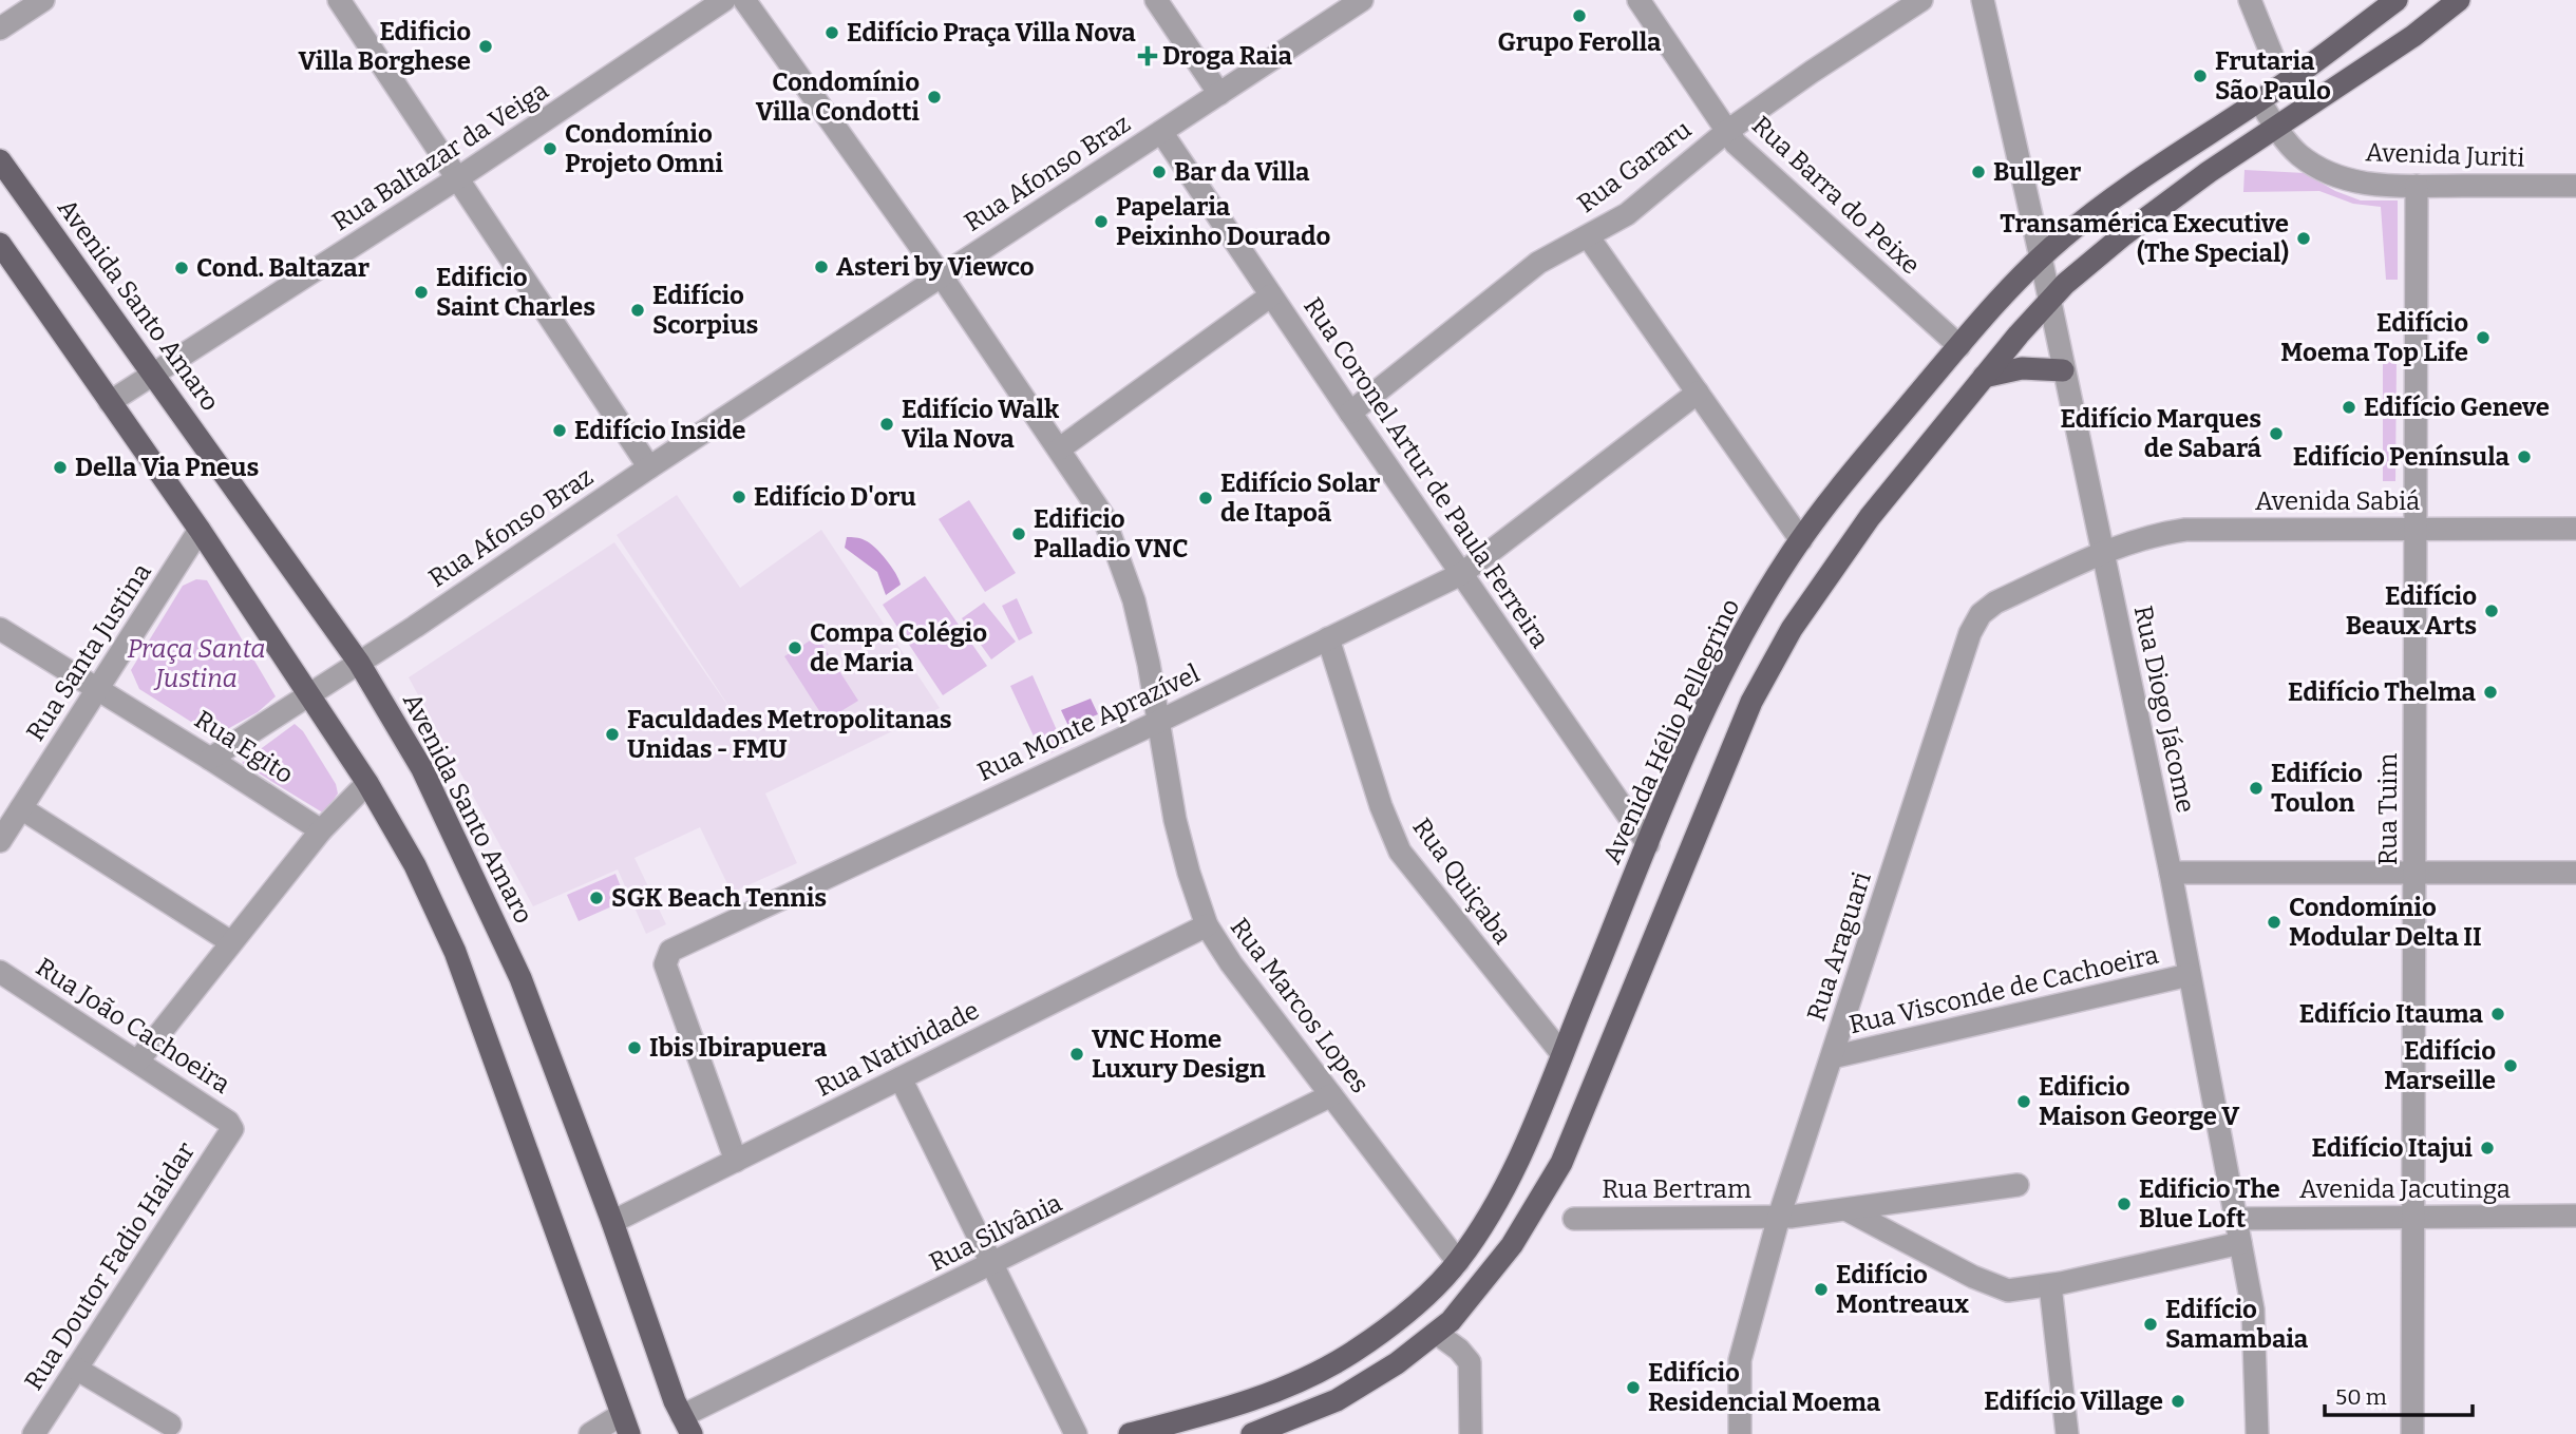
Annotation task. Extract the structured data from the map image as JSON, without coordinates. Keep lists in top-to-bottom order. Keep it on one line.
{"streets":{"main road":["Avenida Santo Amaro","Avenida Hélio Pellegrino"],"street":["Avenida Juriti","Rua Baltazar da Veiga","Rua Gararu","Rua Afonso Braz","Rua Barra do Peixe","Rua Coronel Artur de Paula Ferreira","Avenida Sabiá","Rua Santa Justina","Rua Diogo Jácome","Rua Monte Aprazível","Rua Egito","Rua Tuim","Rua Quiçaba","Rua Araguari","Rua Visconde de Cachoeira","Rua Marcos Lopes","Rua João Cachoeira","Rua Natividade","Rua Bertram","Avenida Jacutinga","Rua Silvânia","Rua Doutor Fadio Haidar"]},"crossings":[["Avenida Juriti","Avenida Hélio Pellegrino"],["Avenida Juriti","Rua Tuim"],["Rua Baltazar da Veiga","Avenida Santo Amaro"],["Rua Gararu","Rua Barra do Peixe"],["Rua Gararu","Rua Coronel Artur de Paula Ferreira"],["Rua Afonso Braz","Avenida Santo Amaro"],["Rua Afonso Braz","Rua Coronel Artur de Paula Ferreira"],["Rua Afonso Braz","Rua Egito"],["Rua Afonso Braz","Rua Marcos Lopes"],["Rua Barra do Peixe","Avenida Hélio Pellegrino"],["Avenida Santo Amaro","Rua Natividade"],["Avenida Santo Amaro","Rua Silvânia"],["Rua Coronel Artur de Paula Ferreira","Rua Monte Aprazível"],["Rua Coronel Artur de Paula Ferreira","Avenida Hélio Pellegrino"],["Avenida Sabiá","Rua Diogo Jácome"],["Avenida Sabiá","Rua Tuim"],["Avenida Sabiá","Rua Araguari"],["Rua Santa Justina","Rua Egito"],["Rua Diogo Jácome","Avenida Hélio Pellegrino"],["Rua Diogo Jácome","Rua Araguari"],["Rua Diogo Jácome","Rua Visconde de Cachoeira"],["Rua Diogo Jácome","Avenida Jacutinga"],["Rua Monte Aprazível","Rua Quiçaba"],["Rua Monte Aprazível","Rua Marcos Lopes"],["Rua Monte Aprazível","Rua Natividade"],["Avenida Hélio Pellegrino","Rua Quiçaba"],["Avenida Hélio Pellegrino","Rua Marcos Lopes"],["Rua Tuim","Avenida Jacutinga"],["Rua Araguari","Rua Visconde de Cachoeira"],["Rua Araguari","Rua Bertram"],["Rua Marcos Lopes","Rua Natividade"],["Rua Marcos Lopes","Rua Silvânia"],["Rua João Cachoeira","Rua Doutor Fadio Haidar"]],"parks":["Praça Santa Justina"],"places":{"other":["Grupo Ferolla","Edifício Praça Villa Nova","Edificio Villa Borghese","Frutaria São Paulo","Condomínio Villa Condotti","Condomínio Projeto Omni","Bar da Villa","Bullger","Papelaria Peixinho Dourado","Transamérica Executive (The Special)","Asteri by Viewco","Cond. Baltazar","Edificio Saint Charles","Edifício Scorpius","Edifício Moema Top Life","Edifício Geneve","Edifício Walk Vila Nova","Edifício Inside","Edifício Marques de Sabará","Edifício Península","Della Via Pneus","Edifício D'oru","Edifício Solar de Itapoã","Edificio Palladio VNC","Edifício Beaux Arts","Compa Colégio de Maria","Edifício Thelma","Faculdades Metropolitanas Unidas - FMU","Edifício Toulon","SGK Beach Tennis","Condomínio Modular Delta II","Edifício Itauma","Ibis Ibirapuera","VNC Home Luxury Design","Edifício Marseille","Edificio Maison George V","Edifício Itajui","Edificio The Blue Loft","Edifício Montreaux","Edifício Samambaia","Edifício Residencial Moema","Edifício Village"],"health":["Droga Raia"]},"scale_bar":"50 m"}
